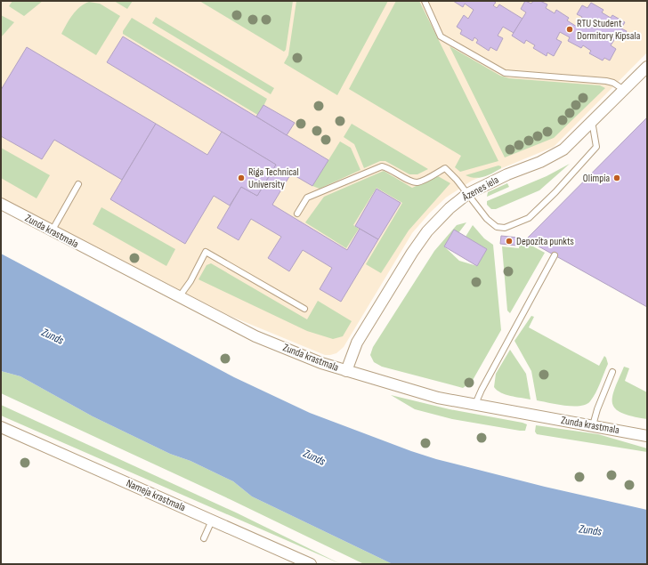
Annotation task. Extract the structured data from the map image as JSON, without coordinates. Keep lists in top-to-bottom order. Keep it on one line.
{"streets":{"street":["Āzenes iela","Zunda krastmala","Nameja krastmala"]},"crossings":[["Āzenes iela","Zunda krastmala"]],"water":["Zunds"],"places":["RTU Student Dormitory Kipsala","Riga Technical University","Olimpia","Depozīta punkts"]}
